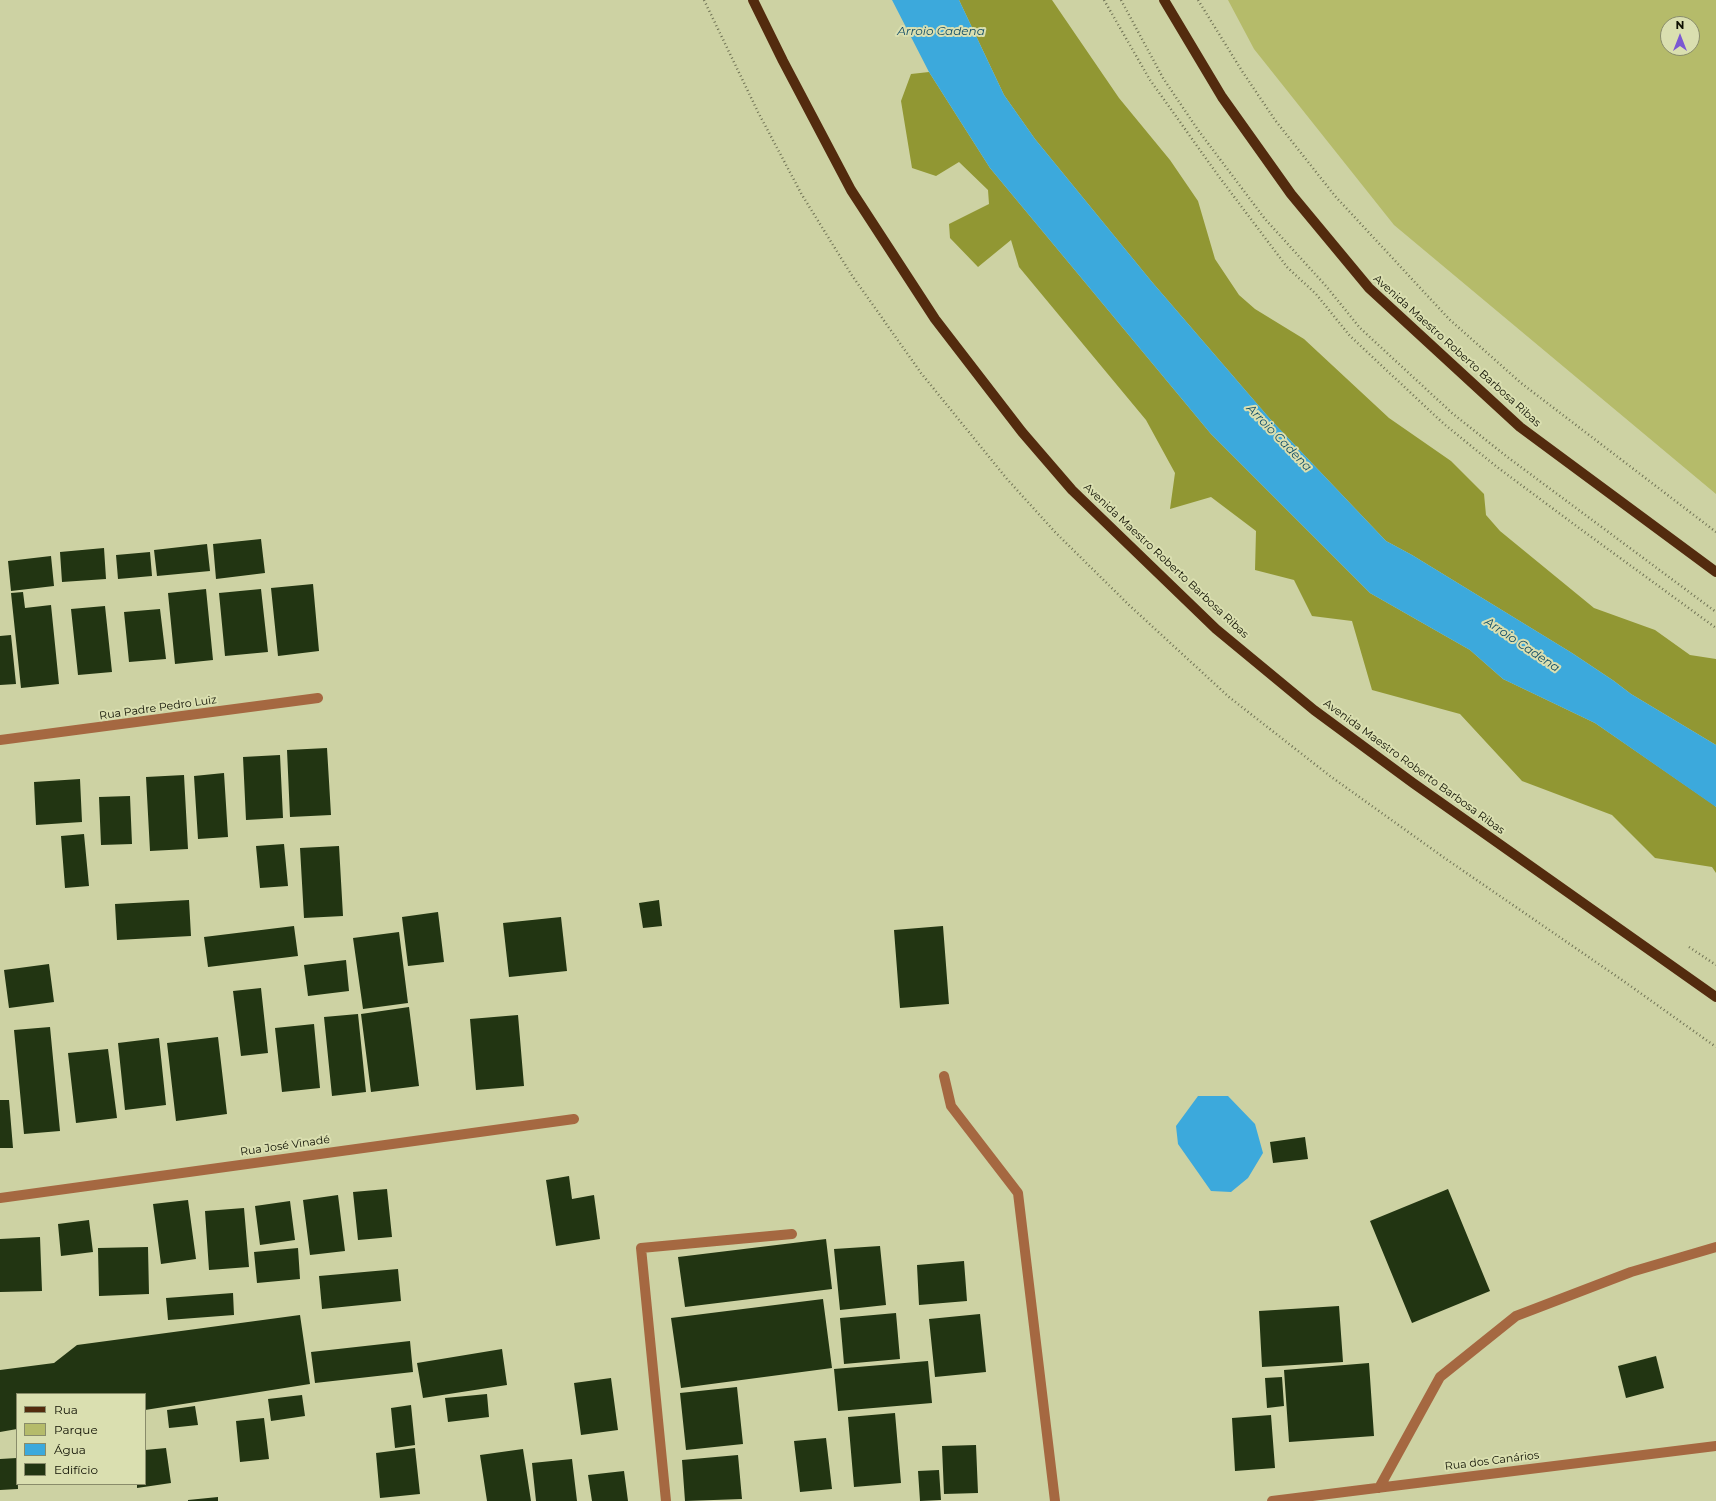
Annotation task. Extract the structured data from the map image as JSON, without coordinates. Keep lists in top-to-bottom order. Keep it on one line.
{"streets":{"main road":["Avenida Maestro Roberto Barbosa Ribas"],"street":["Rua Padre Pedro Luiz","Rua José Vinadé","Rua dos Canários"]},"water":["Arroio Cadena"],"legend":["Rua","Parque","Água","Edifício"],"north":"top"}
